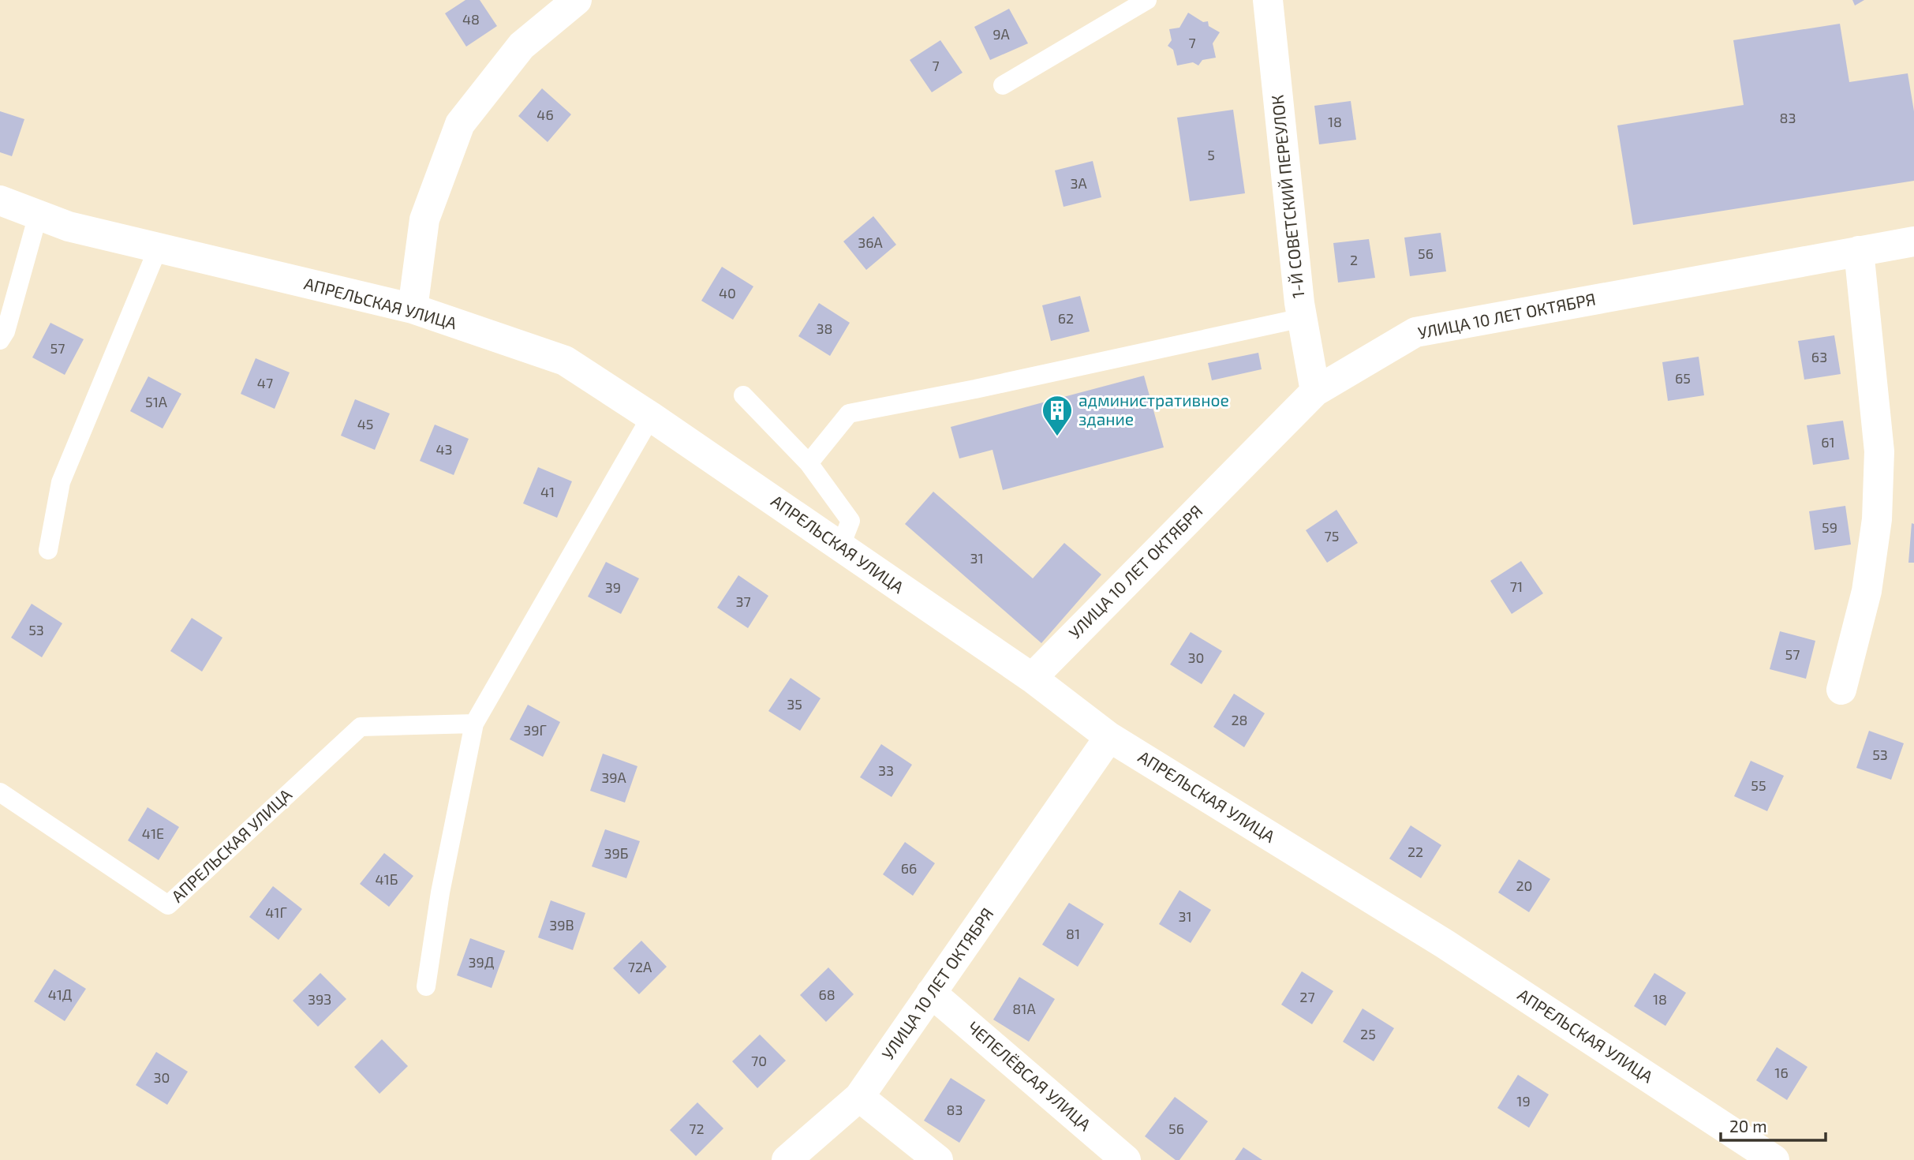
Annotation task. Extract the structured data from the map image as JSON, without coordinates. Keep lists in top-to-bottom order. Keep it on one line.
{"streets":{"street":["1-Й СОВЕТСКИЙ ПЕРЕУЛОК","АПРЕЛЬСКАЯ УЛИЦА","УЛИЦА 10 ЛЕТ ОКТЯБРЯ","ЧЕПЕЛЁВСАЯ УЛИЦА"]},"crossings":[["1-Й СОВЕТСКИЙ ПЕРЕУЛОК","УЛИЦА 10 ЛЕТ ОКТЯБРЯ"],["АПРЕЛЬСКАЯ УЛИЦА","УЛИЦА 10 ЛЕТ ОКТЯБРЯ"],["УЛИЦА 10 ЛЕТ ОКТЯБРЯ","ЧЕПЕЛЁВСАЯ УЛИЦА"]],"places":{"building":["административное здание"]},"house_numbers":["48","9А","7","7","46","83","18","5","3А","36А","56","2","40","62","38","57","63","65","47","51А","45","61","43","41","59","75","31","71","39","37","53","57","30","35","28","39Г","53","33","39А","55","41Е","22","39Б","66","41Б","20","41Г","31","39В","81","39Д","72А","41Д","68","27","39З","18","81А","25","70","16","30","19","83","72","56"],"scale_bar":"20 m"}
